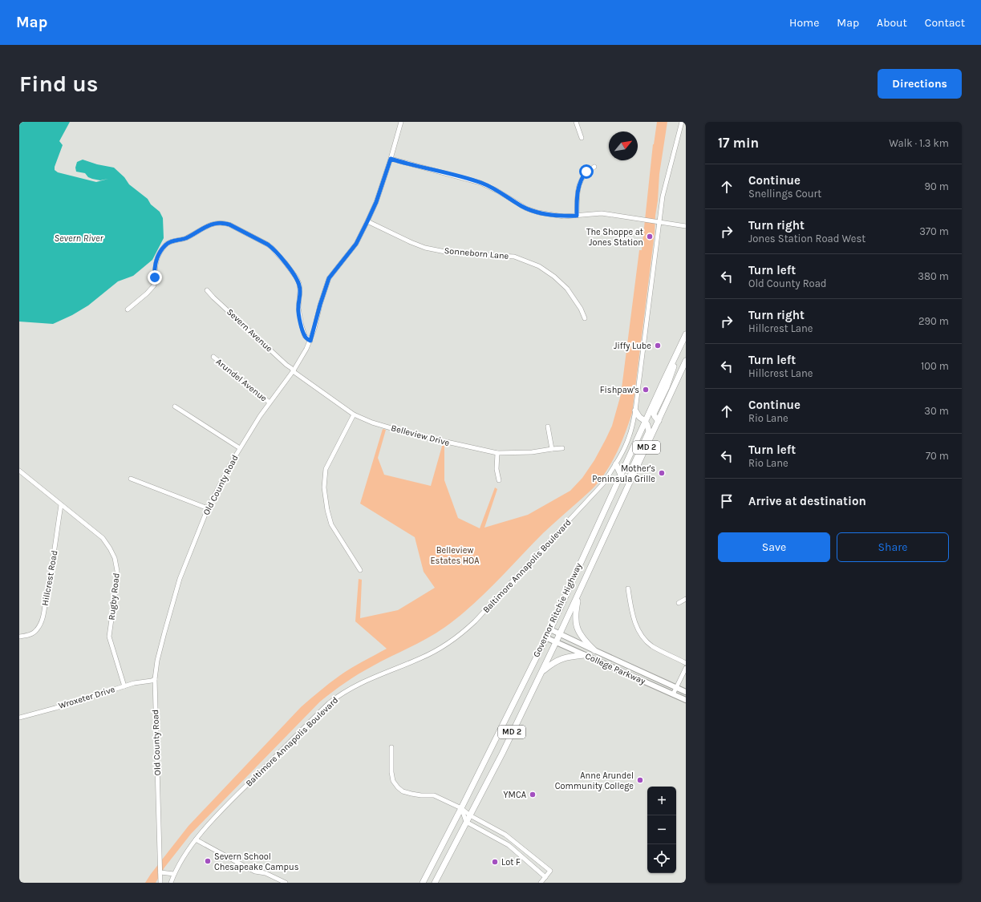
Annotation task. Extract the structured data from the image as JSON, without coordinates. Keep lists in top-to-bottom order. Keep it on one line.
{"streets":{"highway":["MD 2","Governor Ritchie Highway"],"main road":["College Parkway"],"street":["Sonneborn Lane","Severn Avenue","Arundel Avenue","Belleview Drive","Old County Road","Baltimore Annapolis Boulevard","Hillcrest Road","Rugby Road","Wroxeter Drive"]},"crossings":[["Sonneborn Lane","Old County Road"],["Severn Avenue","Belleview Drive"],["Severn Avenue","Old County Road"],["Arundel Avenue","Old County Road"],["Belleview Drive","Old County Road"],["Old County Road","Wroxeter Drive"],["Hillcrest Road","Rugby Road"],["Rugby Road","Wroxeter Drive"],["Governor Ritchie Highway","College Parkway"]],"water":["Severn River"],"parks":["Belleview Estates HOA"],"places":["The Shoppe at Jones Station","Jiffy Lube","Fishpaw's","Mother's Peninsula Grille","Anne Arundel Community College","YMCA","Severn School Chesapeake Campus","Lot F"],"north":"top right","page":{"header":"Map","nav":["Home","Map","About","Contact"],"buttons":["Directions",["Save","Share"]],"title":"Find us","heading":["17 min","Walk · 1.3 km"],"list":[["Continue","Snellings Court","90 m"],["Turn right","Jones Station Road West","370 m"],["Turn left","Old County Road","380 m"],["Turn right","Hillcrest Lane","290 m"],["Turn left","Hillcrest Lane","100 m"],["Continue","Rio Lane","30 m"],["Turn left","Rio Lane","70 m"],"Arrive at destination"],"map_buttons":["+","−"]}}
